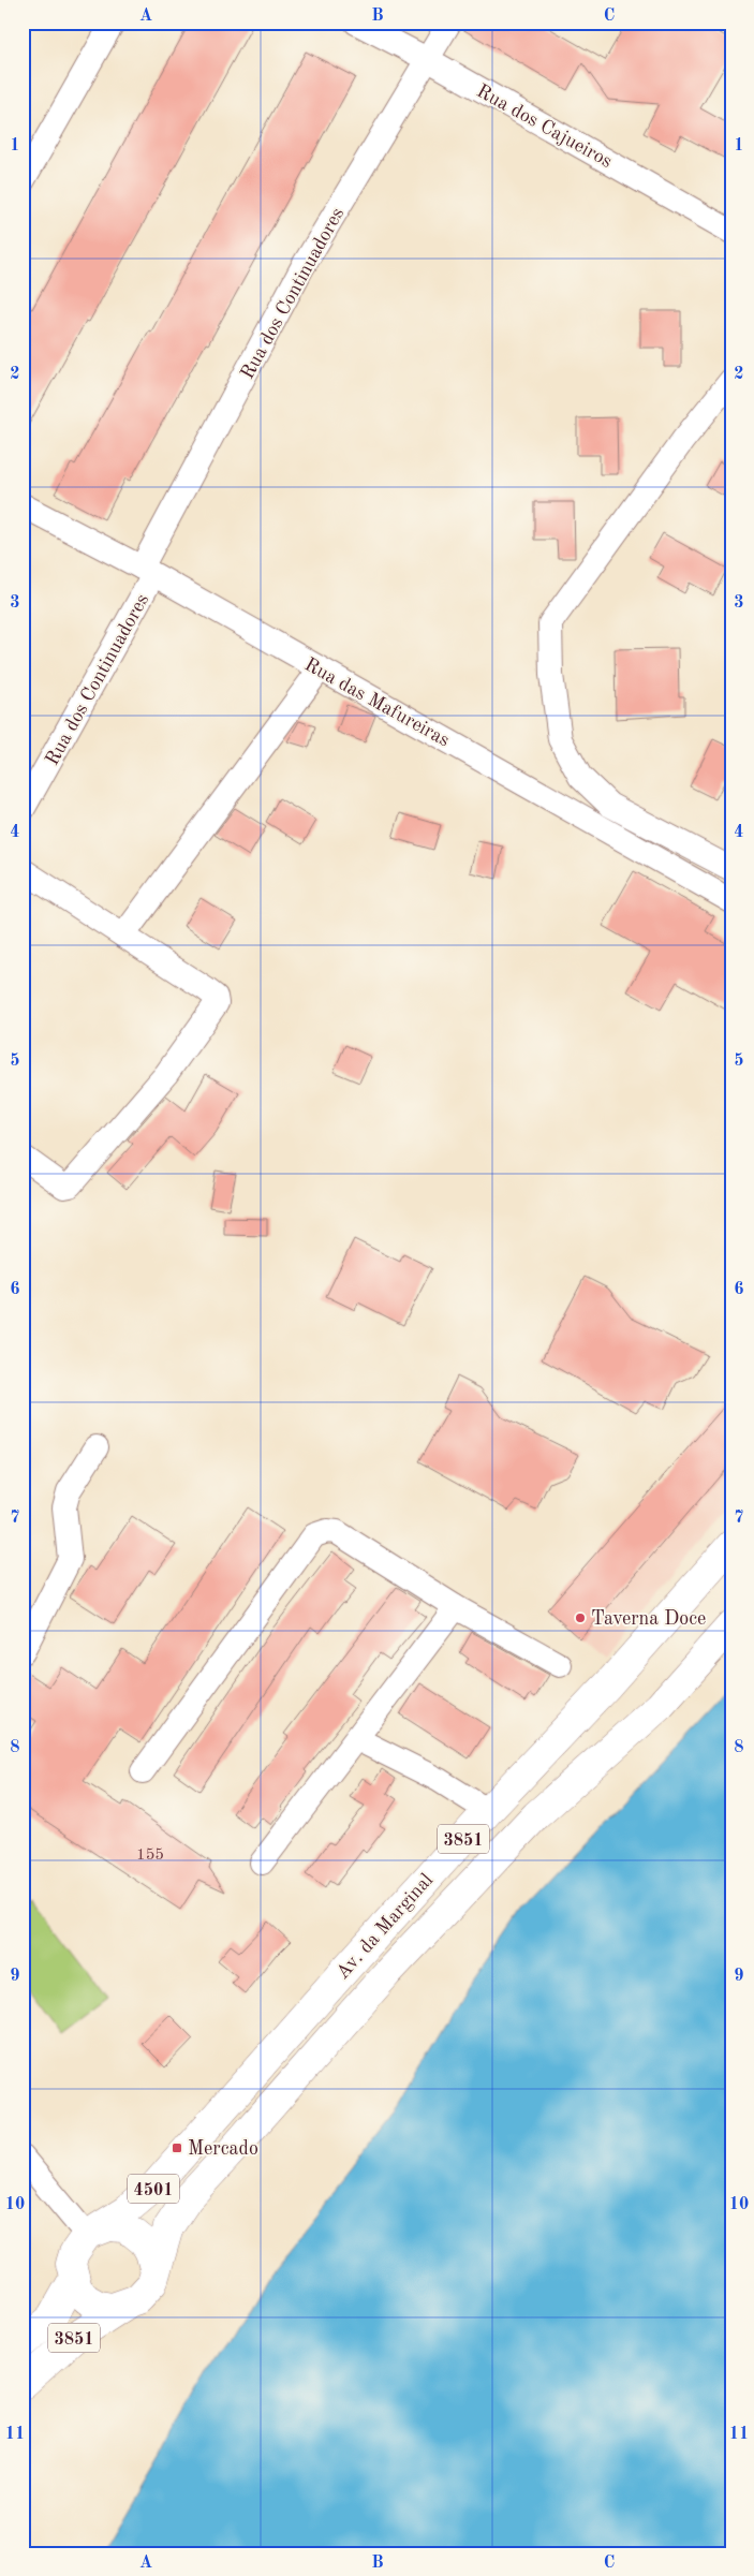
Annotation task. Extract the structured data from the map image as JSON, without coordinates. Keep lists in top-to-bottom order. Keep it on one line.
{"streets":{"main road":["3851","Av. da Marginal","4501"],"street":["Rua dos Cajueiros","Rua dos Continuadores","Rua das Mafureiras"]},"crossings":[["Rua dos Cajueiros","Rua dos Continuadores"],["Rua dos Continuadores","Rua das Mafureiras"],["3851","Av. da Marginal"]],"places":{"other":["Taverna Doce"],"transit":["Mercado"]},"house_numbers":["155"],"grid":{"columns":["A","B","C"],"rows":["1","2","3","4","5","6","7","8","9","10","11"]}}
